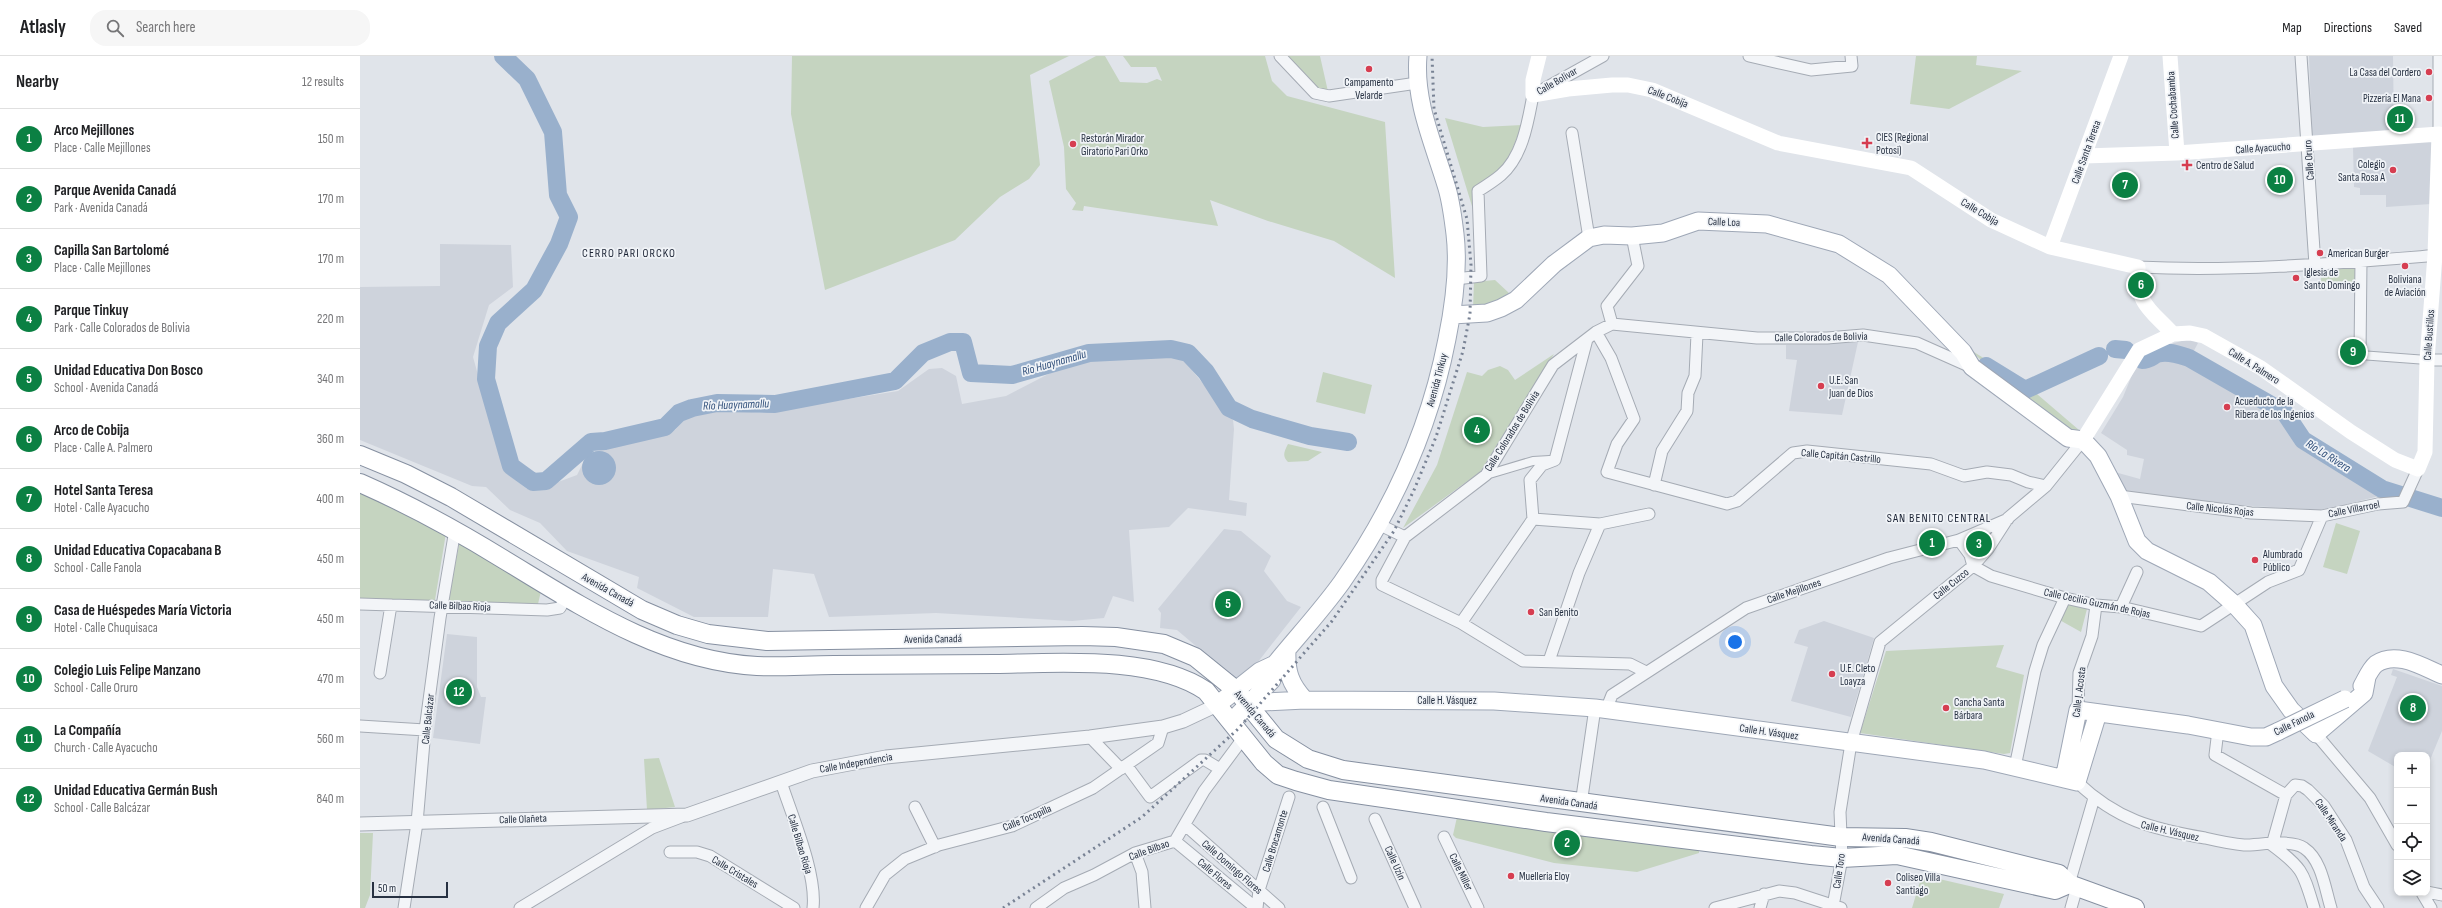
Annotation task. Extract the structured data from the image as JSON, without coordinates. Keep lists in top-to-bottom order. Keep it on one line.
{"streets":{"highway":["Avenida Canadá"],"main road":["Calle Cobija","Calle Cochabamba","Calle Ayacucho","Calle Santa Teresa","Calle Loa","Calle Bustillos","Calle Colorados de Bolivia","Calle A. Palmero","Avenida Tinkuy","Calle Cuzco","Calle J. Acosta","Calle H. Vásquez","Calle Fanola"],"street":["Calle Bolivar","Calle Oruro","Calle Capitán Castrillo","Calle Nicolás Rojas","Calle Villarroel","Calle Mejillones","Calle Cecilio Guzmán de Rojas","Calle Bilbao Rioja","Calle Balcázar","Calle Independencia","Calle Tocopilla","Calle Olañeta","Calle Miranda","Calle Bracamonte","Calle Bilbao","Calle Uzin","Calle Domingo Flores","Calle Toro","Calle Cristales","Calle Miller","Calle Flores"]},"crossings":[["Calle Bolivar","Calle Cobija"],["Calle Cobija","Calle Santa Teresa"],["Calle Cobija","Calle Oruro"],["Calle Cobija","Calle Bustillos"],["Calle Cochabamba","Calle Ayacucho"],["Calle Ayacucho","Calle Santa Teresa"],["Calle Ayacucho","Calle Oruro"],["Calle Ayacucho","Calle Bustillos"],["Calle Loa","Calle Colorados de Bolivia"],["Calle Loa","Avenida Tinkuy"],["Calle Bustillos","Calle A. Palmero"],["Calle Bustillos","Calle Villarroel"],["Calle Colorados de Bolivia","Calle Capitán Castrillo"],["Calle Colorados de Bolivia","Calle Cuzco"],["Calle A. Palmero","Calle Villarroel"],["Calle A. Palmero","Calle Cuzco"],["Avenida Tinkuy","Avenida Canadá"],["Avenida Tinkuy","Calle H. Vásquez"],["Avenida Tinkuy","Calle Independencia"],["Calle Capitán Castrillo","Calle Cuzco"],["Calle Nicolás Rojas","Calle Villarroel"],["Calle Villarroel","Calle Cecilio Guzmán de Rojas"],["Calle Cuzco","Avenida Canadá"],["Calle Cuzco","Calle Mejillones"],["Calle Cuzco","Calle Cecilio Guzmán de Rojas"],["Calle Cuzco","Calle H. Vásquez"],["Calle Cuzco","Calle Toro"],["Avenida Canadá","Calle Mejillones"],["Avenida Canadá","Calle Bilbao Rioja"],["Avenida Canadá","Calle H. Vásquez"],["Avenida Canadá","Calle Balcázar"],["Avenida Canadá","Calle Independencia"],["Avenida Canadá","Calle Bilbao"],["Avenida Canadá","Calle Toro"],["Calle Mejillones","Calle H. Vásquez"],["Calle Cecilio Guzmán de Rojas","Calle J. Acosta"],["Calle Bilbao Rioja","Calle Balcázar"],["Calle Bilbao Rioja","Calle Independencia"],["Calle J. Acosta","Calle H. Vásquez"],["Calle J. Acosta","Calle Fanola"],["Calle Balcázar","Calle Olañeta"],["Calle Independencia","Calle Tocopilla"],["Calle Independencia","Calle Olañeta"],["Calle Bracamonte","Calle Domingo Flores"],["Calle Bracamonte","Calle Flores"],["Calle Bilbao","Calle Domingo Flores"],["Calle Bilbao","Calle Flores"]],"districts":["CERRO PARI ORCKO","SAN BENITO CENTRAL"],"water":["Río Huaynamallu","Río La Rivera"],"places":{"other":["Campamento Velarde","La Casa del Cordero","Pizzería El Mana","Restorán Mirador Giratorio Pari Orko","Colegio Santa Rosa A","American Burger","Boliviana de Aviación","Iglesia de Santo Domingo","U.E. San Juan de Dios","Acueducto de la Ribera de los Ingenios","Alumbrado Público","San Benito","U.E. Cleto Loayza","Cancha Santa Bárbara","Muelleria Eloy","Coliseo Villa Santiago"],"health":["CIES (Regional Potosi)","Centro de Salud"]},"scale_bar":"50 m","page":{"header":"Atlasly","search":"Search here","nav":["Map","Directions","Saved"],"heading":["Nearby","12 results"],"pins":["11","10","7","6","9","4","1","3","5","12","8","2"],"list":[{"mark":"1","name":"Arco Mejillones","note":"Place · Calle Mejillones","value":"150 m"},{"mark":"2","name":"Parque Avenida Canadá","note":"Park · Avenida Canadá","value":"170 m"},{"mark":"3","name":"Capilla San Bartolomé","note":"Place · Calle Mejillones","value":"170 m"},{"mark":"4","name":"Parque Tinkuy","note":"Park · Calle Colorados de Bolivia","value":"220 m"},{"mark":"5","name":"Unidad Educativa Don Bosco","note":"School · Avenida Canadá","value":"340 m"},{"mark":"6","name":"Arco de Cobija","note":"Place · Calle A. Palmero","value":"360 m"},{"mark":"7","name":"Hotel Santa Teresa","note":"Hotel · Calle Ayacucho","value":"400 m"},{"mark":"8","name":"Unidad Educativa Copacabana B","note":"School · Calle Fanola","value":"450 m"},{"mark":"9","name":"Casa de Huéspedes María Victoria","note":"Hotel · Calle Chuquisaca","value":"450 m"},{"mark":"10","name":"Colegio Luis Felipe Manzano","note":"School · Calle Oruro","value":"470 m"},{"mark":"11","name":"La Compañía","note":"Church · Calle Ayacucho","value":"560 m"},{"mark":"12","name":"Unidad Educativa Germán Bush","note":"School · Calle Balcázar","value":"840 m"}],"map_buttons":["+","−"],"scale":"50 m"}}
